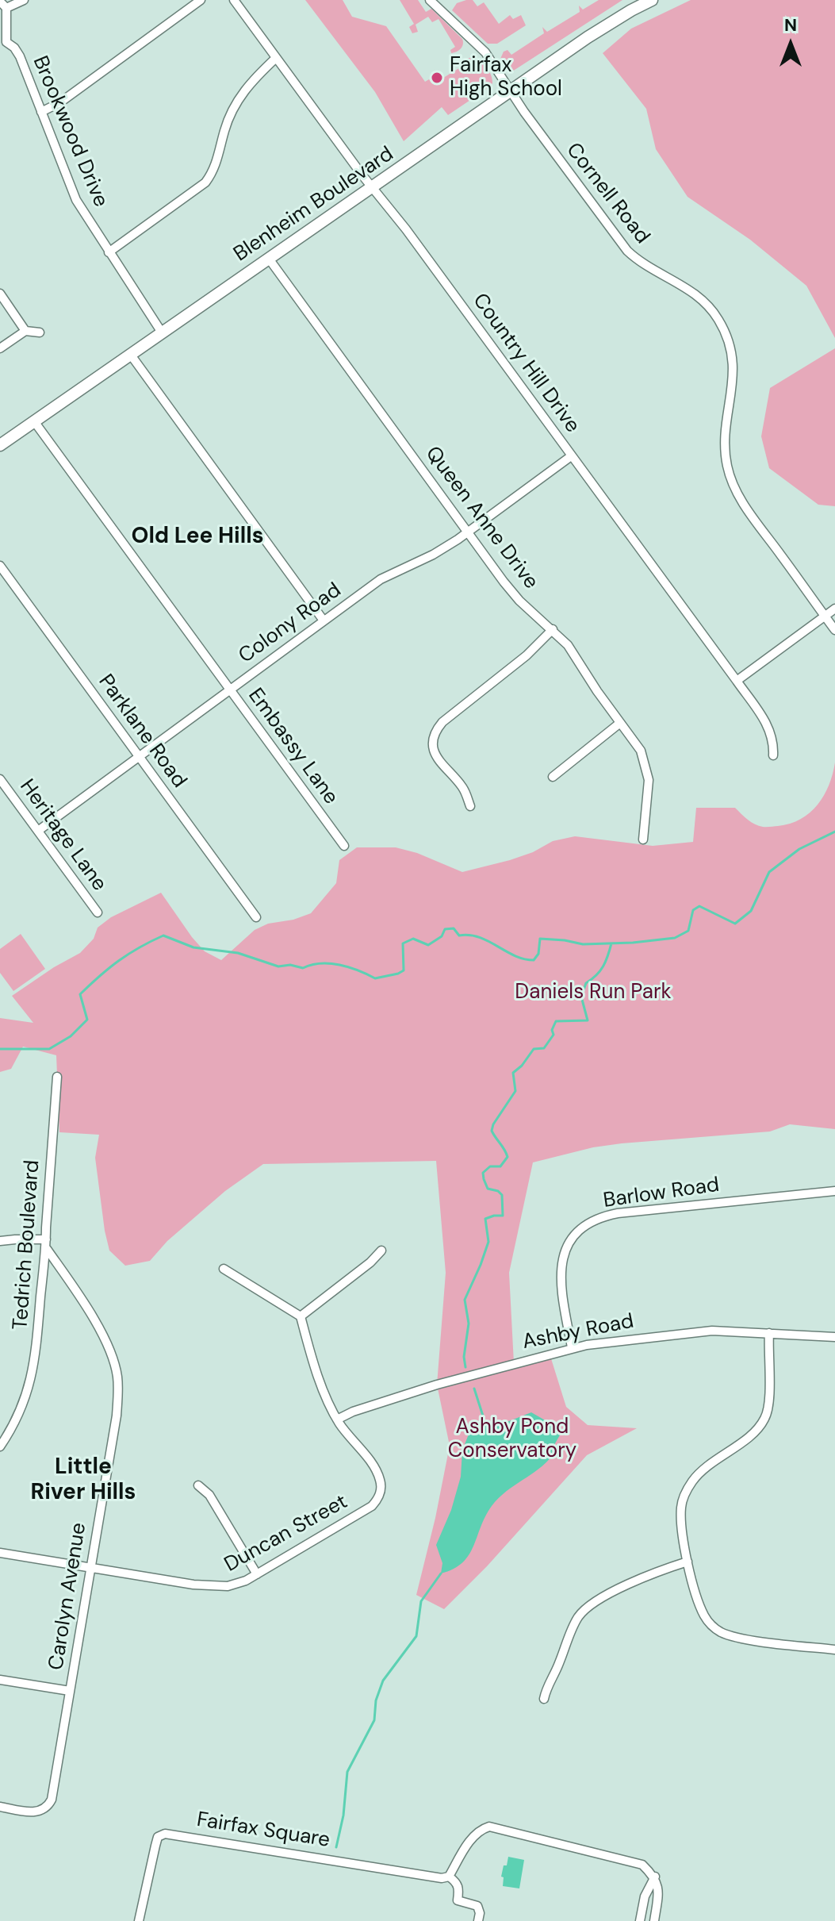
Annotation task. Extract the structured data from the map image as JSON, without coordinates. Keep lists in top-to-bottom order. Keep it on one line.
{"streets":{"main road":["Blenheim Boulevard"],"street":["Brookwood Drive","Cornell Road","Country Hill Drive","Queen Anne Drive","Colony Road","Parklane Road","Embassy Lane","Heritage Lane","Barlow Road","Tedrich Boulevard","Ashby Road","Duncan Street","Carolyn Avenue","Fairfax Square"]},"crossings":[["Brookwood Drive","Blenheim Boulevard"],["Cornell Road","Blenheim Boulevard"],["Blenheim Boulevard","Country Hill Drive"],["Blenheim Boulevard","Queen Anne Drive"],["Blenheim Boulevard","Embassy Lane"],["Country Hill Drive","Colony Road"],["Queen Anne Drive","Colony Road"],["Colony Road","Parklane Road"],["Colony Road","Embassy Lane"],["Colony Road","Heritage Lane"],["Barlow Road","Ashby Road"],["Tedrich Boulevard","Carolyn Avenue"],["Ashby Road","Duncan Street"],["Duncan Street","Carolyn Avenue"]],"districts":["Old Lee Hills","Little River Hills"],"parks":["Daniels Run Park","Ashby Pond Conservatory"],"places":["Fairfax High School"],"north":"top"}
